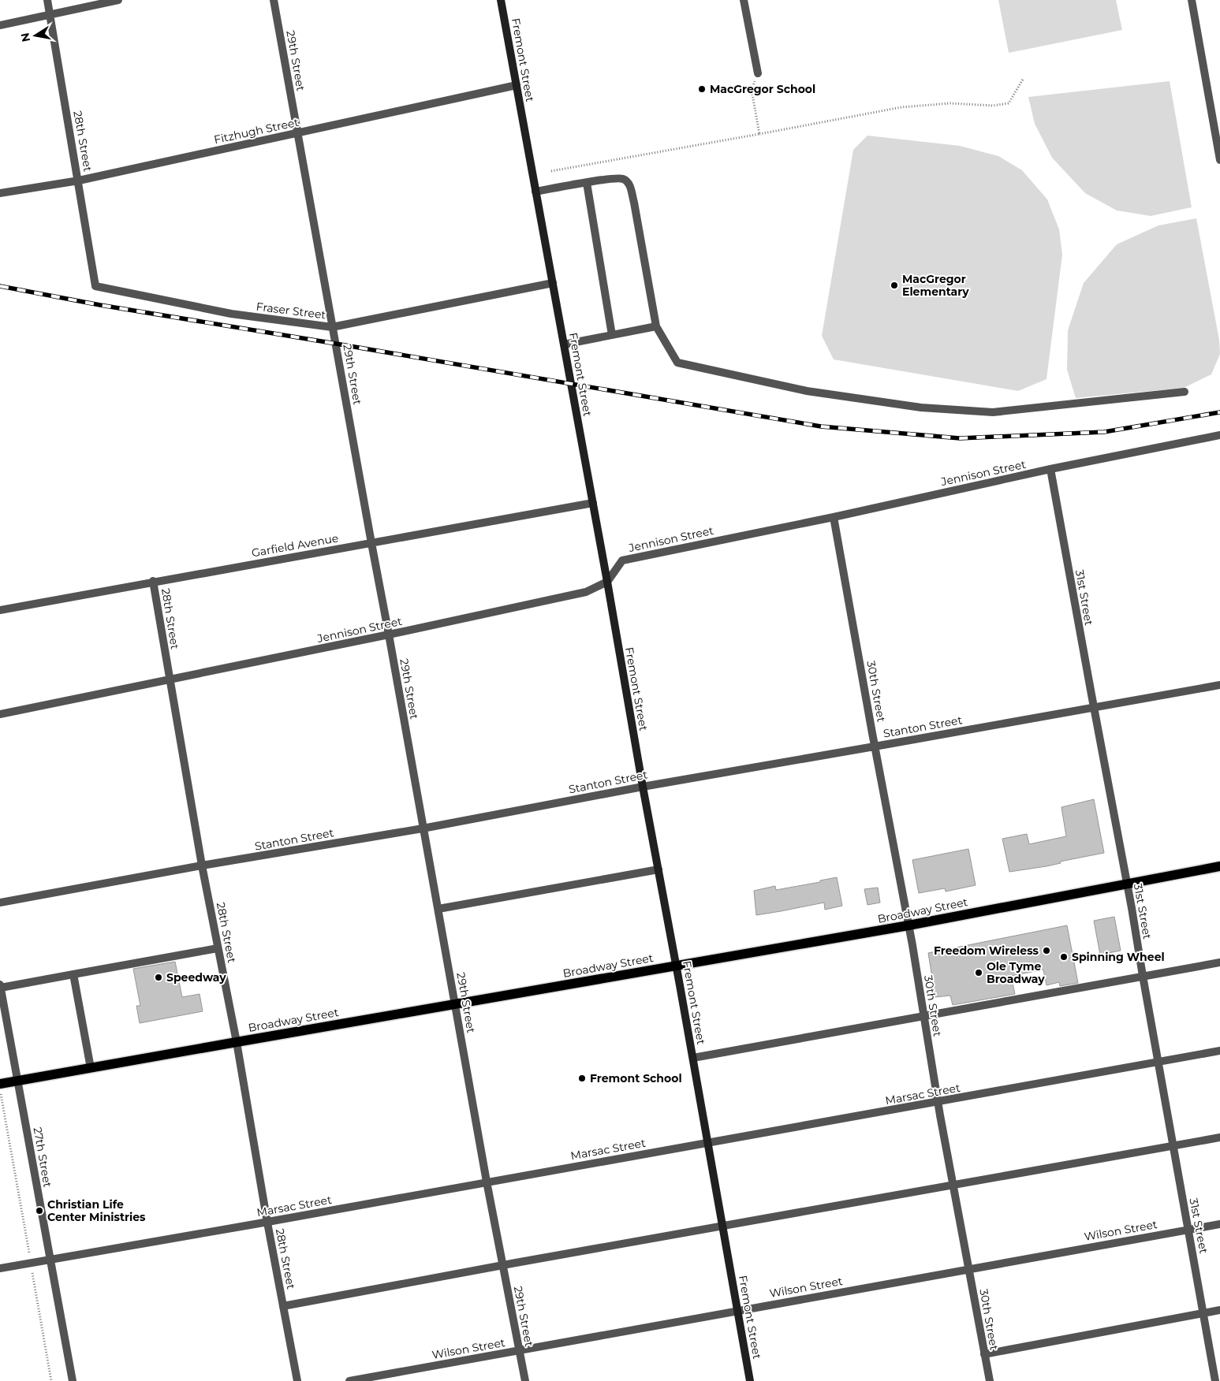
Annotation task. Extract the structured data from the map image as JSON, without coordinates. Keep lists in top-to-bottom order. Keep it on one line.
{"streets":{"main road":["Broadway Street"],"street":["Fremont Street","29th Street","Fitzhugh Street","28th Street","Fraser Street","Jennison Street","Garfield Avenue","31st Street","30th Street","Stanton Street","Marsac Street","27th Street","Wilson Street"]},"crossings":[["Fremont Street","Fitzhugh Street"],["Fremont Street","Fraser Street"],["Fremont Street","Jennison Street"],["Fremont Street","Garfield Avenue"],["Fremont Street","Stanton Street"],["Fremont Street","Broadway Street"],["Fremont Street","Marsac Street"],["Fremont Street","Wilson Street"],["29th Street","Fitzhugh Street"],["29th Street","Fraser Street"],["29th Street","Jennison Street"],["29th Street","Garfield Avenue"],["29th Street","Stanton Street"],["29th Street","Broadway Street"],["29th Street","Marsac Street"],["29th Street","Wilson Street"],["Fitzhugh Street","28th Street"],["28th Street","Fraser Street"],["28th Street","Jennison Street"],["28th Street","Garfield Avenue"],["28th Street","Stanton Street"],["28th Street","Broadway Street"],["28th Street","Marsac Street"],["Jennison Street","31st Street"],["Jennison Street","30th Street"],["31st Street","Stanton Street"],["31st Street","Broadway Street"],["31st Street","Marsac Street"],["31st Street","Wilson Street"],["30th Street","Stanton Street"],["30th Street","Broadway Street"],["30th Street","Marsac Street"],["30th Street","Wilson Street"],["Broadway Street","27th Street"],["Marsac Street","27th Street"]],"places":["MacGregor School","MacGregor Elementary","Freedom Wireless","Spinning Wheel","Ole Tyme Broadway","Speedway","Fremont School","Christian Life Center Ministries"],"north":"left"}
